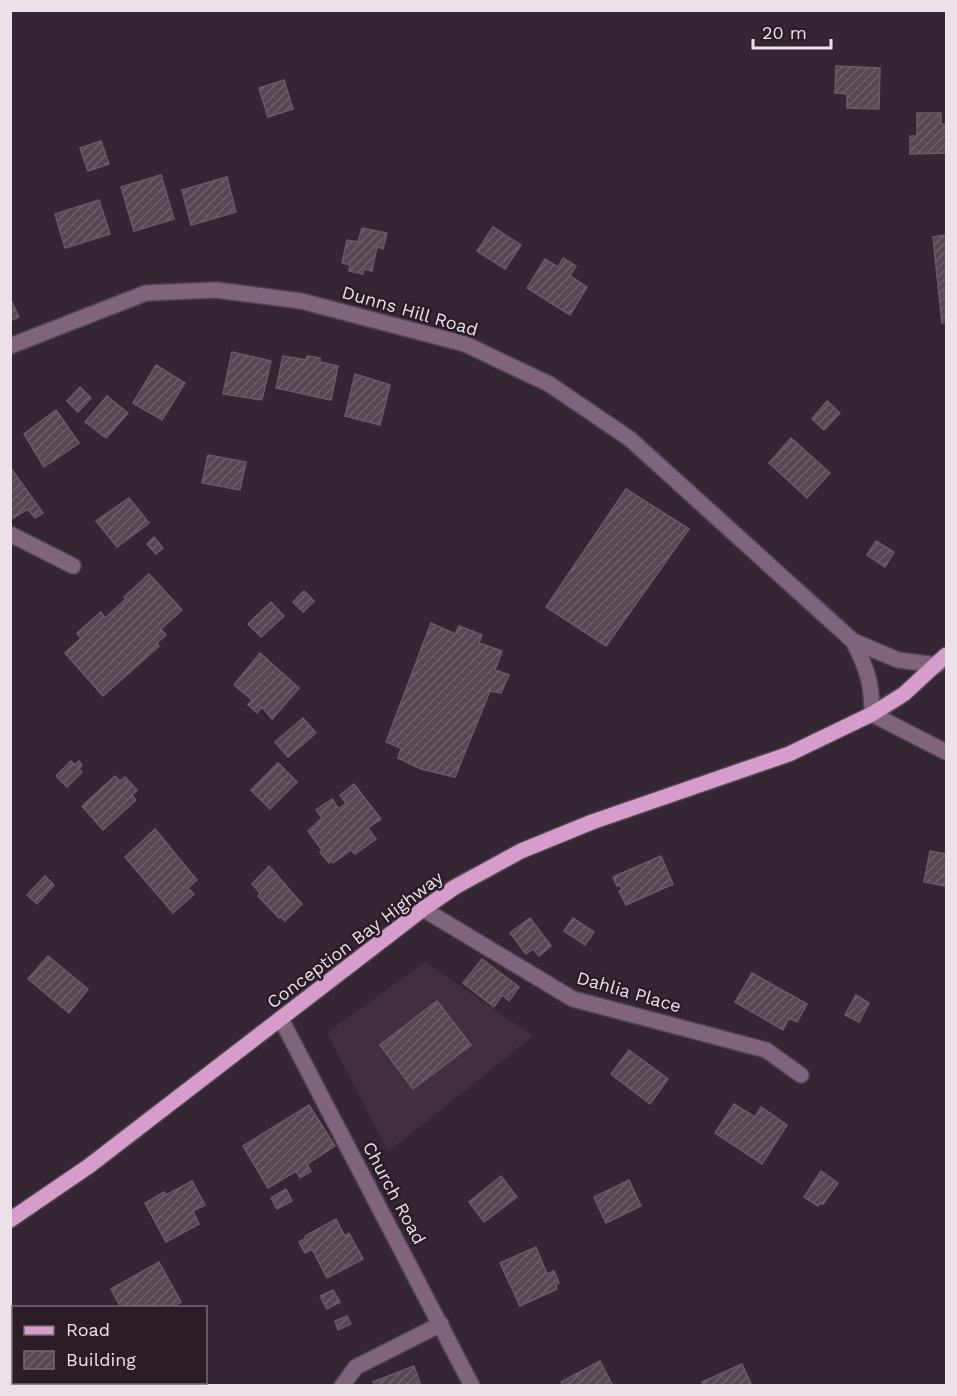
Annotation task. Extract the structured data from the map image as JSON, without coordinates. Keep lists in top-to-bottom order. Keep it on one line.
{"streets":{"main road":["Conception Bay Highway"],"street":["Dunns Hill Road","Dahlia Place","Church Road"]},"crossings":[["Dunns Hill Road","Conception Bay Highway"],["Conception Bay Highway","Dahlia Place"],["Conception Bay Highway","Church Road"]],"legend":["Road","Building"],"scale_bar":"20 m"}
